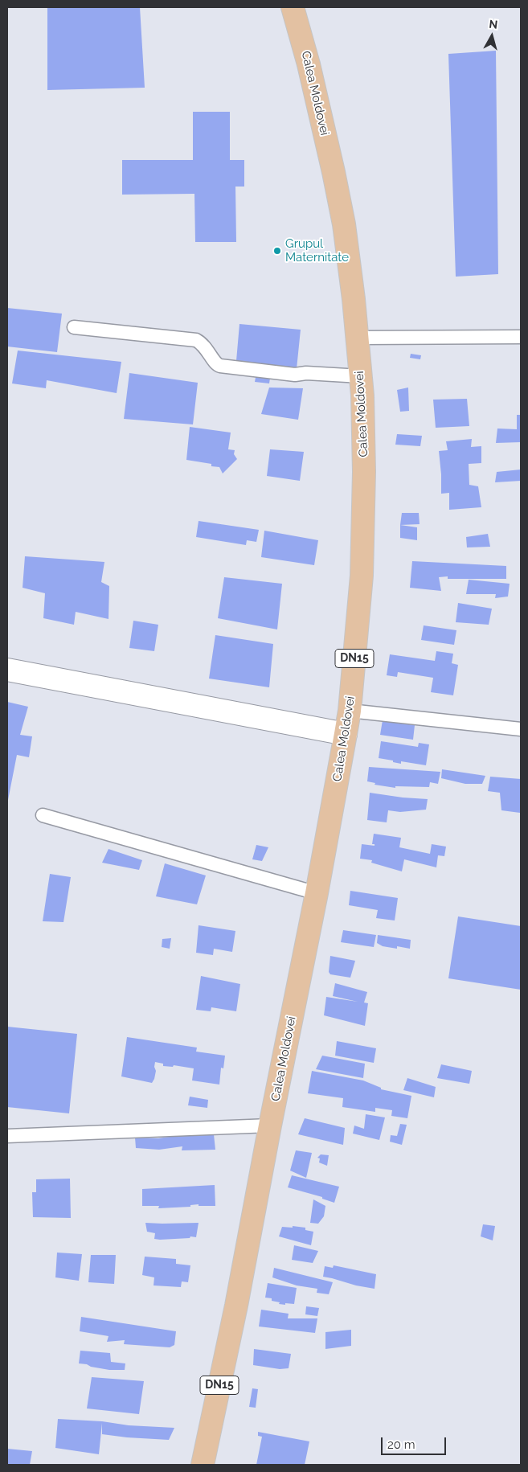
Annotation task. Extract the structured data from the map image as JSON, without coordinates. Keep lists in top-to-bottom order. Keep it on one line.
{"streets":{"main road":["Calea Moldovei","DN15"]},"places":["Grupul Maternitate"],"scale_bar":"20 m","north":"top"}
